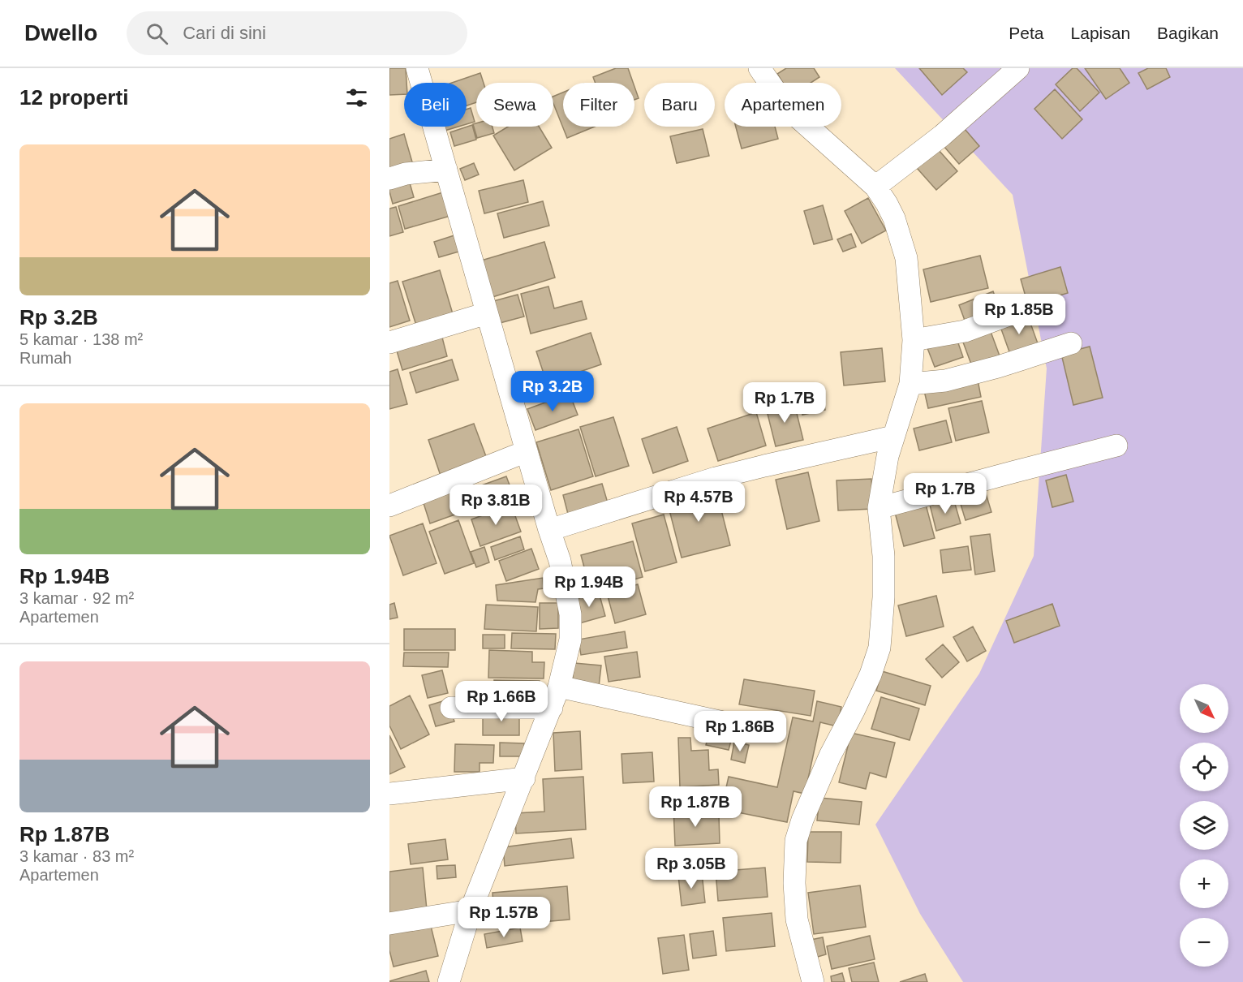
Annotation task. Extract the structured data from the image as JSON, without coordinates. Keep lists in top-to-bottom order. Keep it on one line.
{"north":"bottom right","page":{"header":"Dwello","search":"Cari di sini","nav":["Peta","Lapisan","Bagikan"],"heading":"12 properti","chip":["Beli","Sewa","Filter","Baru","Apartemen"],"list":[{"name":"Rp 3.2B","note":"5 kamar · 138 m² · Rumah"},{"name":"Rp 1.94B","note":"3 kamar · 92 m² · Apartemen"},{"name":"Rp 1.87B","note":"3 kamar · 83 m² · Apartemen"}],"price":["Rp 1.85B","Rp 3.2B","Rp 1.7B","Rp 1.7B","Rp 4.57B","Rp 3.81B","Rp 1.94B","Rp 1.66B","Rp 1.86B","Rp 1.87B","Rp 3.05B","Rp 1.57B"],"map_buttons":["+","−"]}}
